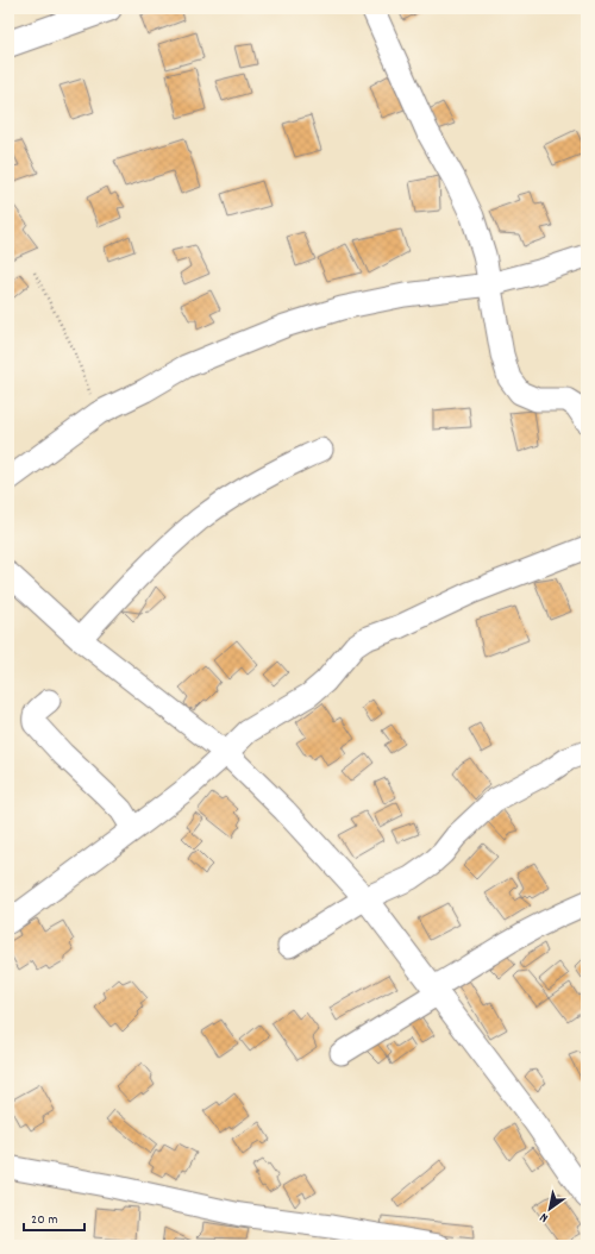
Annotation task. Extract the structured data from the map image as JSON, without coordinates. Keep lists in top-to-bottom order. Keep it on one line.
{"scale_bar":"20 m","north":"bottom left"}
